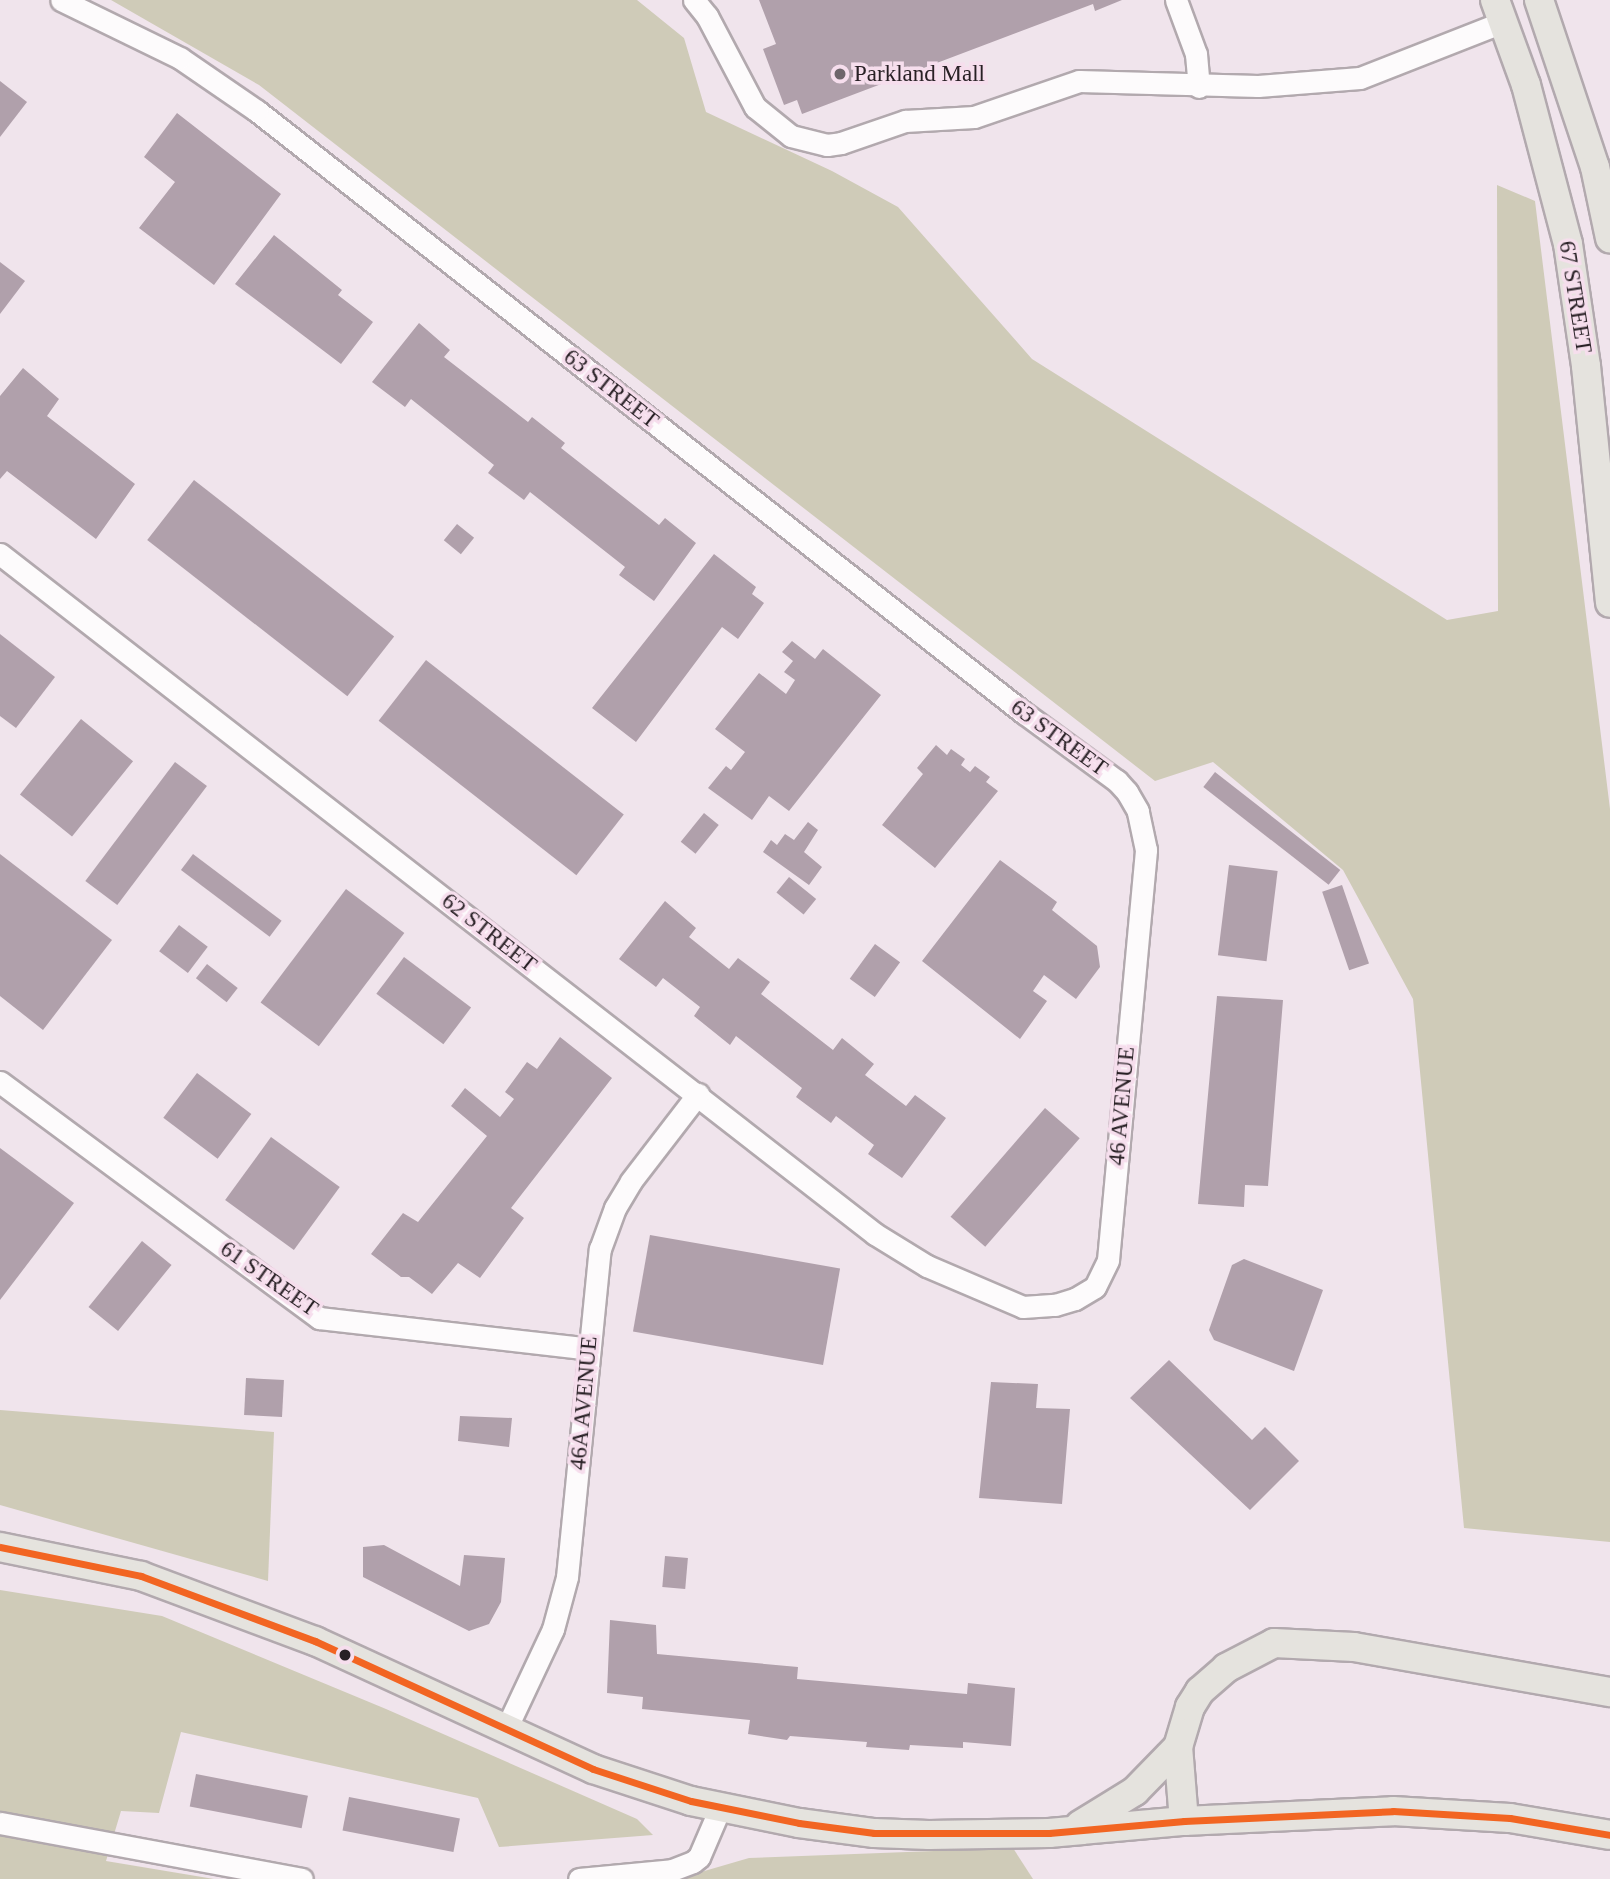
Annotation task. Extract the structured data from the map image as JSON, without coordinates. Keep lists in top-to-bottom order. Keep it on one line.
{"streets":{"main road":["67 STREET"],"street":["63 STREET","62 STREET","46 AVENUE","61 STREET","46A AVENUE"]},"crossings":[["63 STREET","46 AVENUE"],["62 STREET","46 AVENUE"],["62 STREET","46A AVENUE"],["61 STREET","46A AVENUE"]],"places":["Parkland Mall"]}
